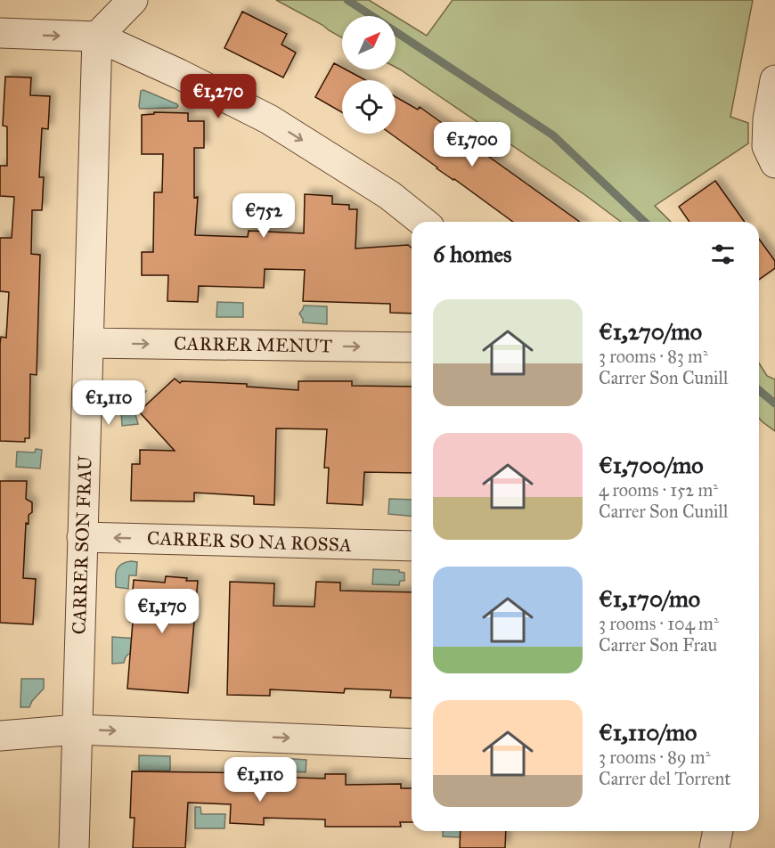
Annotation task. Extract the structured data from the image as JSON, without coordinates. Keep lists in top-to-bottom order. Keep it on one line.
{"streets":{"street":["CARRER MENUT","CARRER SO NA ROSSA","CARRER SON FRAU"]},"crossings":[["CARRER MENUT","CARRER SON FRAU"],["CARRER SO NA ROSSA","CARRER SON FRAU"]],"one_way":["CARRER MENUT"],"north":"top right","page":{"price":["€1,270","€1,700","€752","€1,110","€1,170","€1,110"],"heading":"6 homes","list":[{"name":"€1,270/mo","note":"3 rooms · 83 m² · Carrer Son Cunill"},{"name":"€1,700/mo","note":"4 rooms · 152 m² · Carrer Son Cunill"},{"name":"€1,170/mo","note":"3 rooms · 104 m² · Carrer Son Frau"},{"name":"€1,110/mo","note":"3 rooms · 89 m² · Carrer del Torrent"}]}}
